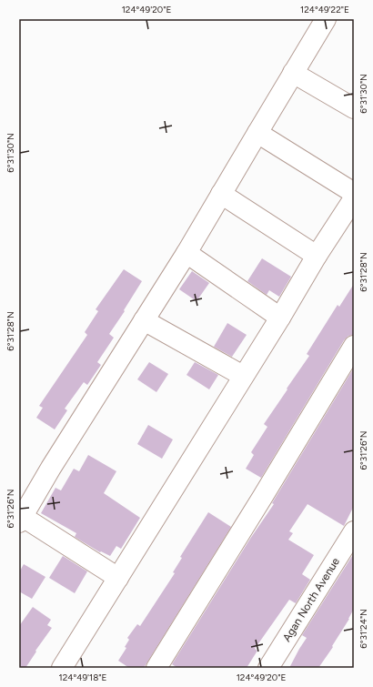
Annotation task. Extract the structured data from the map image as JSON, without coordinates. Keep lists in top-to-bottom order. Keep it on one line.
{"streets":{"street":["Agan North Avenue"]},"coordinates":["124°49'20\"E","124°49'22\"E","6°31'30\"N","6°31'28\"N","6°31'26\"N","6°31'24\"N","124°49'18\"E"]}
